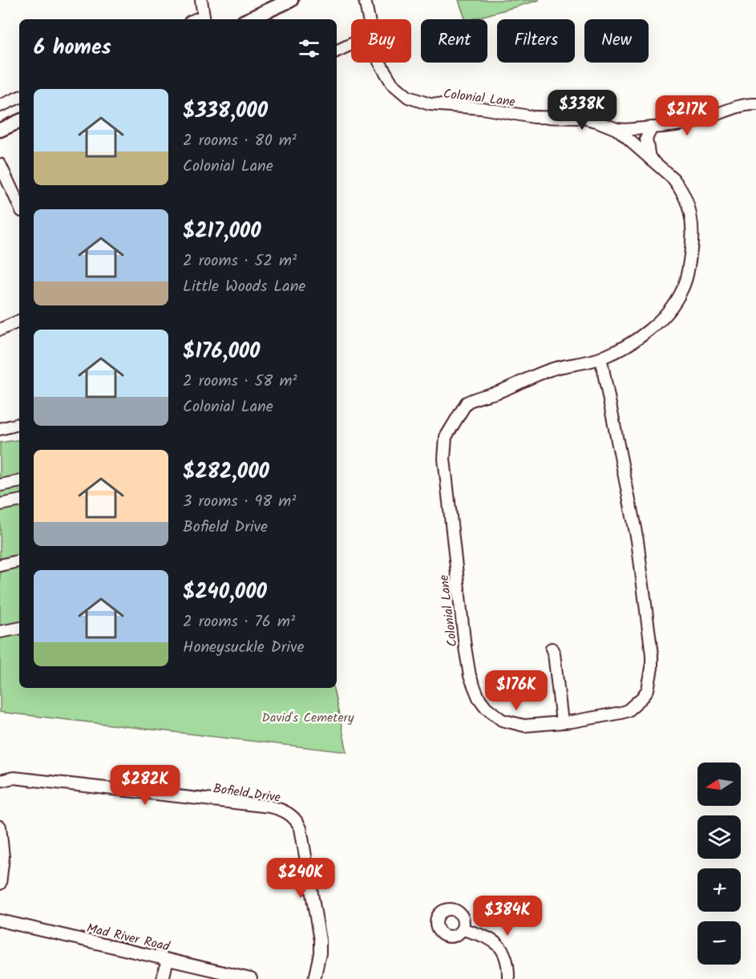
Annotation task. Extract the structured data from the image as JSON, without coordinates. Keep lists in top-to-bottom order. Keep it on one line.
{"streets":{"street":["Colonial Lane","Bofield Drive","Mad River Road"]},"parks":["David's Cemetery"],"north":"left","page":{"chip":["Buy","Rent","Filters","New"],"heading":"6 homes","list":[{"name":"$338,000","note":"2 rooms · 80 m² · Colonial Lane"},{"name":"$217,000","note":"2 rooms · 52 m² · Little Woods Lane"},{"name":"$176,000","note":"2 rooms · 58 m² · Colonial Lane"},{"name":"$282,000","note":"3 rooms · 98 m² · Bofield Drive"},{"name":"$240,000","note":"2 rooms · 76 m² · Honeysuckle Drive"}],"price":["$338K","$217K","$176K","$282K","$240K","$384K"],"map_buttons":["+","−"]}}
